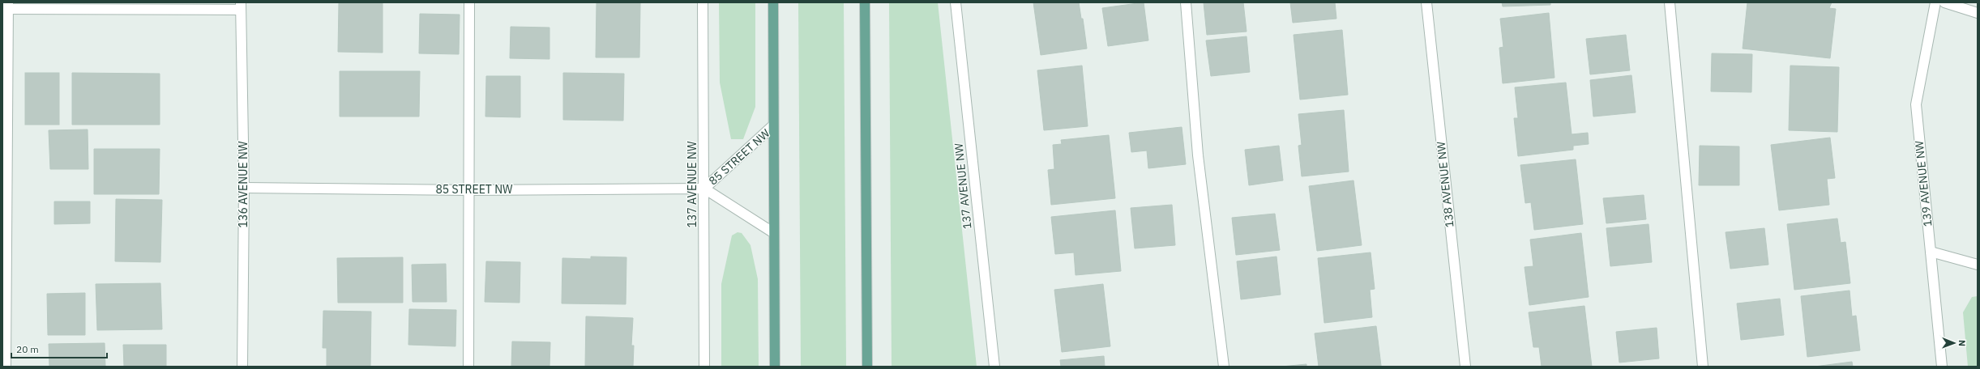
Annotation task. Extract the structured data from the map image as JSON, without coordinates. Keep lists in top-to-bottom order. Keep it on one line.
{"streets":{"street":["85 STREET NW","139 AVENUE NW","136 AVENUE NW","137 AVENUE NW","138 AVENUE NW"]},"crossings":[["85 STREET NW","136 AVENUE NW"],["85 STREET NW","137 AVENUE NW"]],"scale_bar":"20 m","north":"right"}
